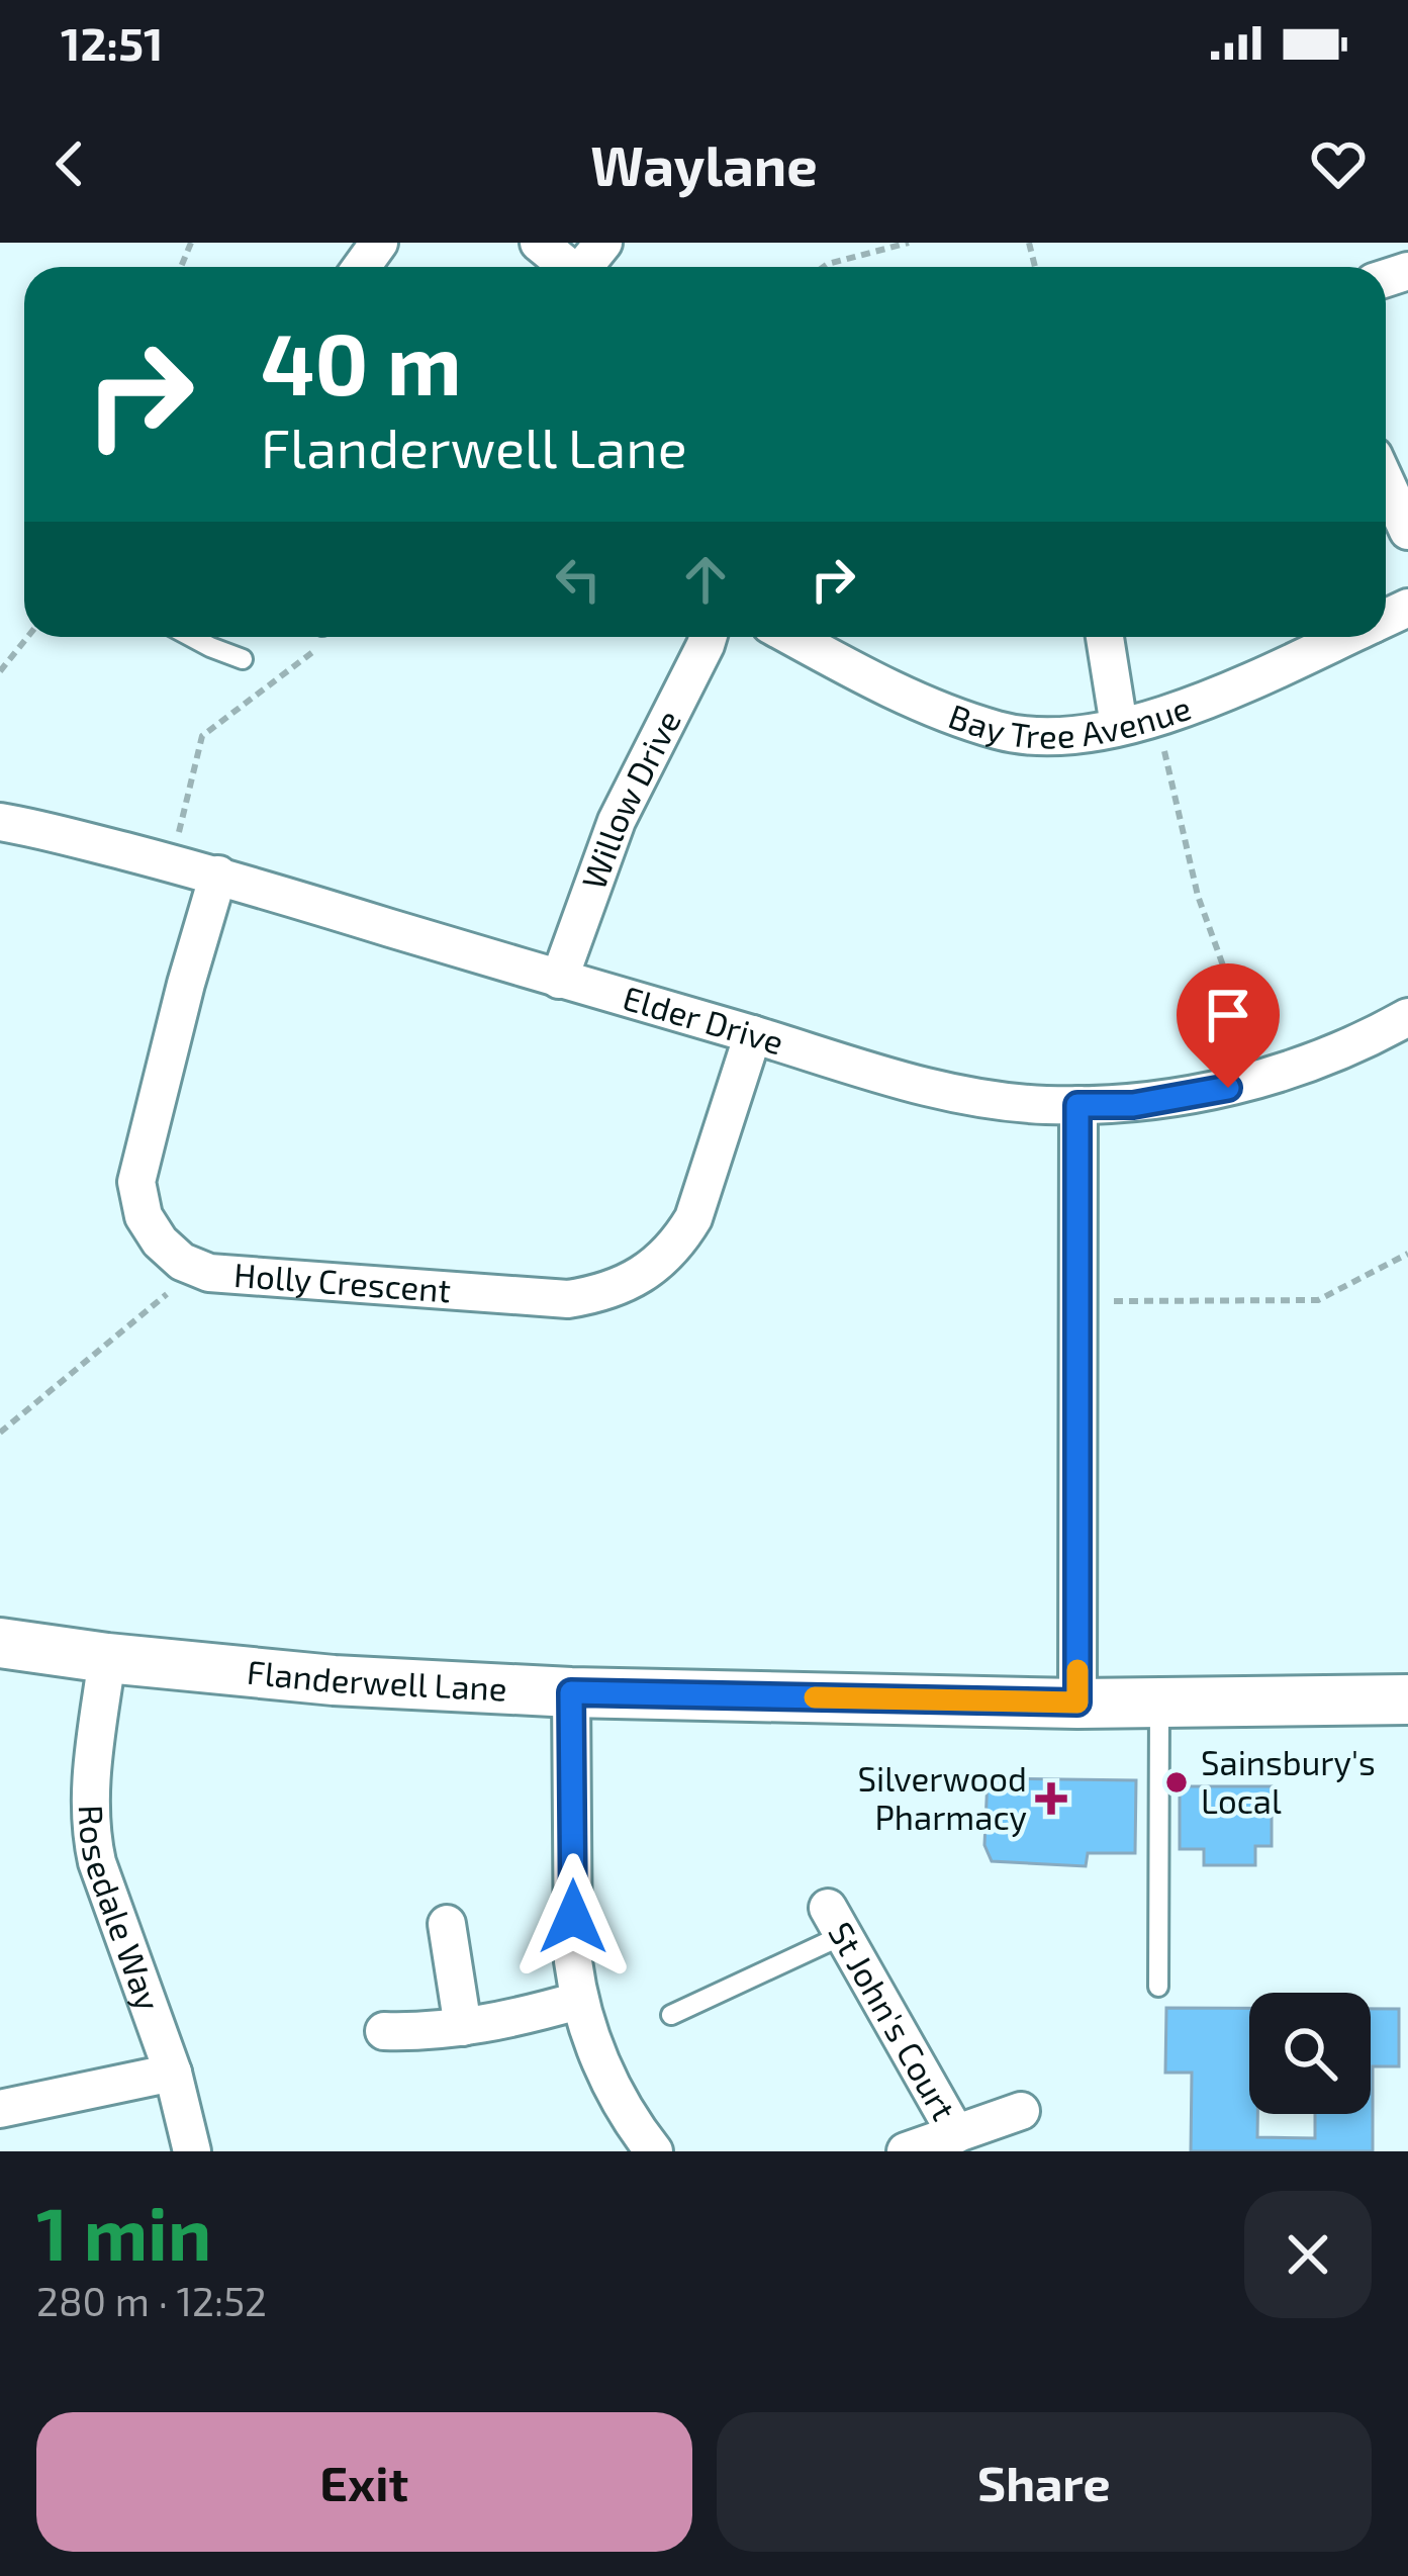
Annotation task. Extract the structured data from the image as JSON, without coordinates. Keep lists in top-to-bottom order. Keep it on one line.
{"streets":{"street":["Bay Tree Avenue","Willow Drive","Elder Drive","Holly Crescent","Flanderwell Lane","Rosedale Way","St John's Court"]},"crossings":[["Willow Drive","Elder Drive"],["Elder Drive","Holly Crescent"],["Flanderwell Lane","Rosedale Way"]],"places":{"other":["Sainsbury's Local"],"health":["Silverwood Pharmacy"]},"page":{"status":"12:51","header":"Waylane","turn":["40 m","Flanderwell Lane"],"heading":["1 min","280 m · 12:52"],"buttons":["Exit","Share"]}}
